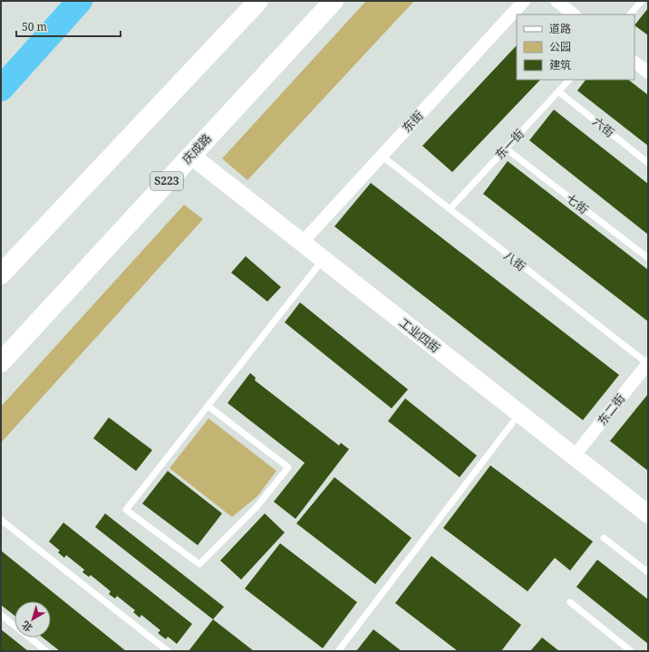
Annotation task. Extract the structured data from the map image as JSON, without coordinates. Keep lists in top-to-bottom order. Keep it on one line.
{"streets":{"main road":["庆成路","S223"],"street":["东街","工业四街","东二街"],"lane":["六街","东一街","七街","八街"]},"crossings":[["东街","八街"],["东街","工业四街"],["六街","东一街"],["东一街","七街"],["东一街","八街"],["庆成路","工业四街"],["八街","东二街"],["工业四街","东二街"]],"legend":["道路","公园","建筑"],"scale_bar":"50 m","north":"bottom left"}
